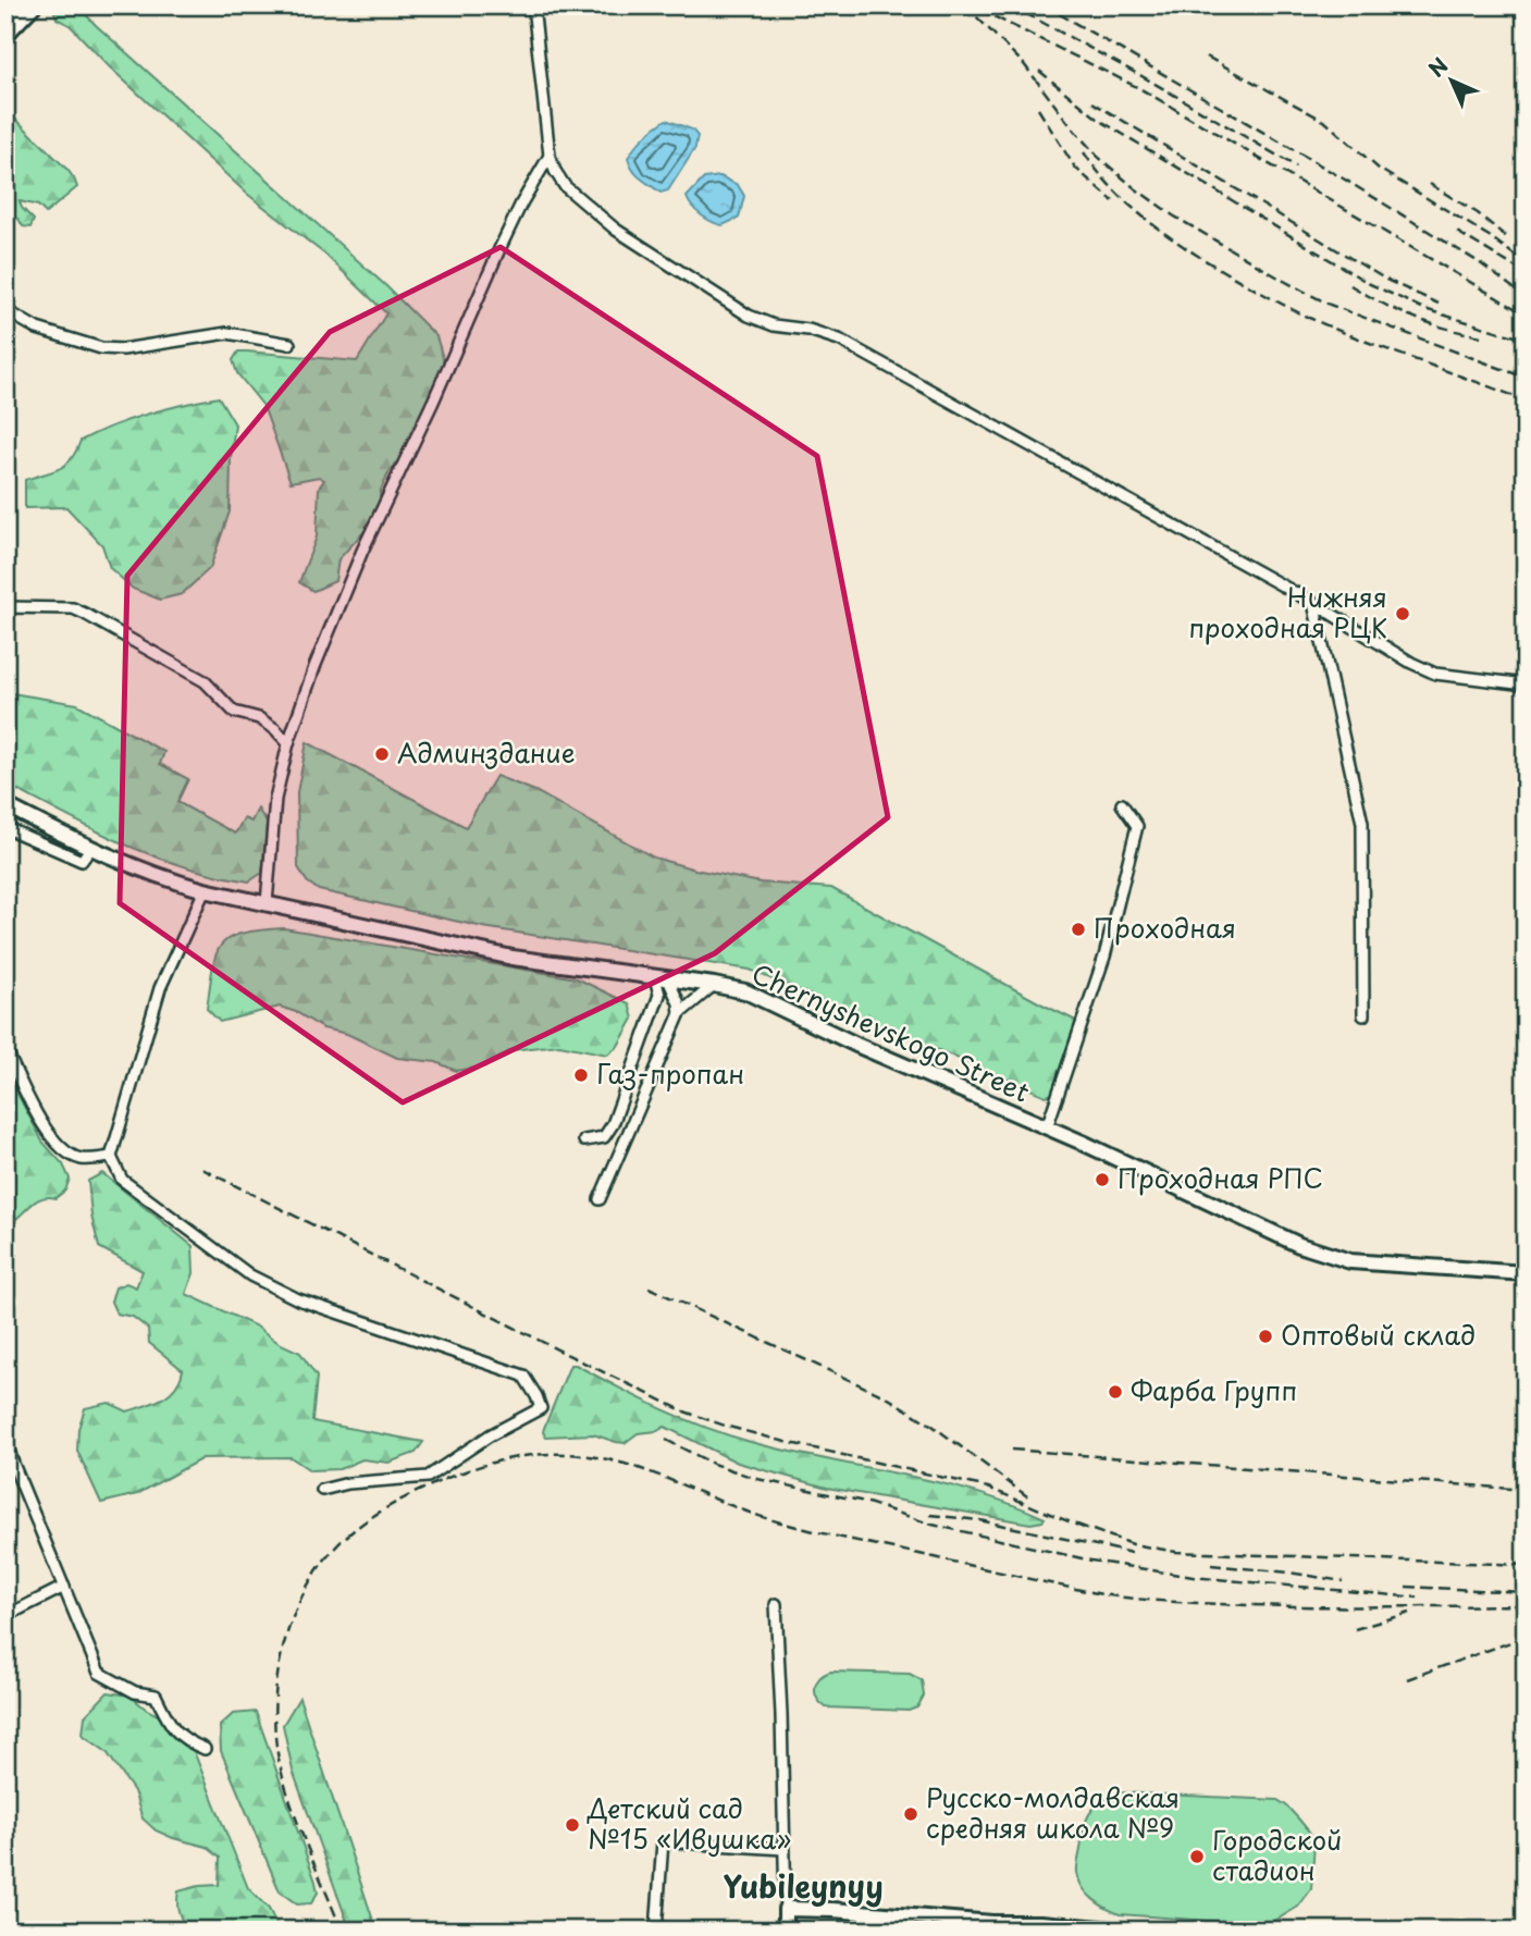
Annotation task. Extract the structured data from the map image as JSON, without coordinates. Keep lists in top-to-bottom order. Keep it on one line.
{"streets":{"main road":["Chernyshevskogo Street"]},"districts":["Yubileynyy"],"places":["Нижняя проходная РЦК","Админздание","Проходная","Газ-пропан","Проходная РПС","Оптовый склад","Фарба Групп","Русско-молдавская средняя школа №9","Детский сад №15 «Ивушка»","Городской стадион"],"north":"top left"}
